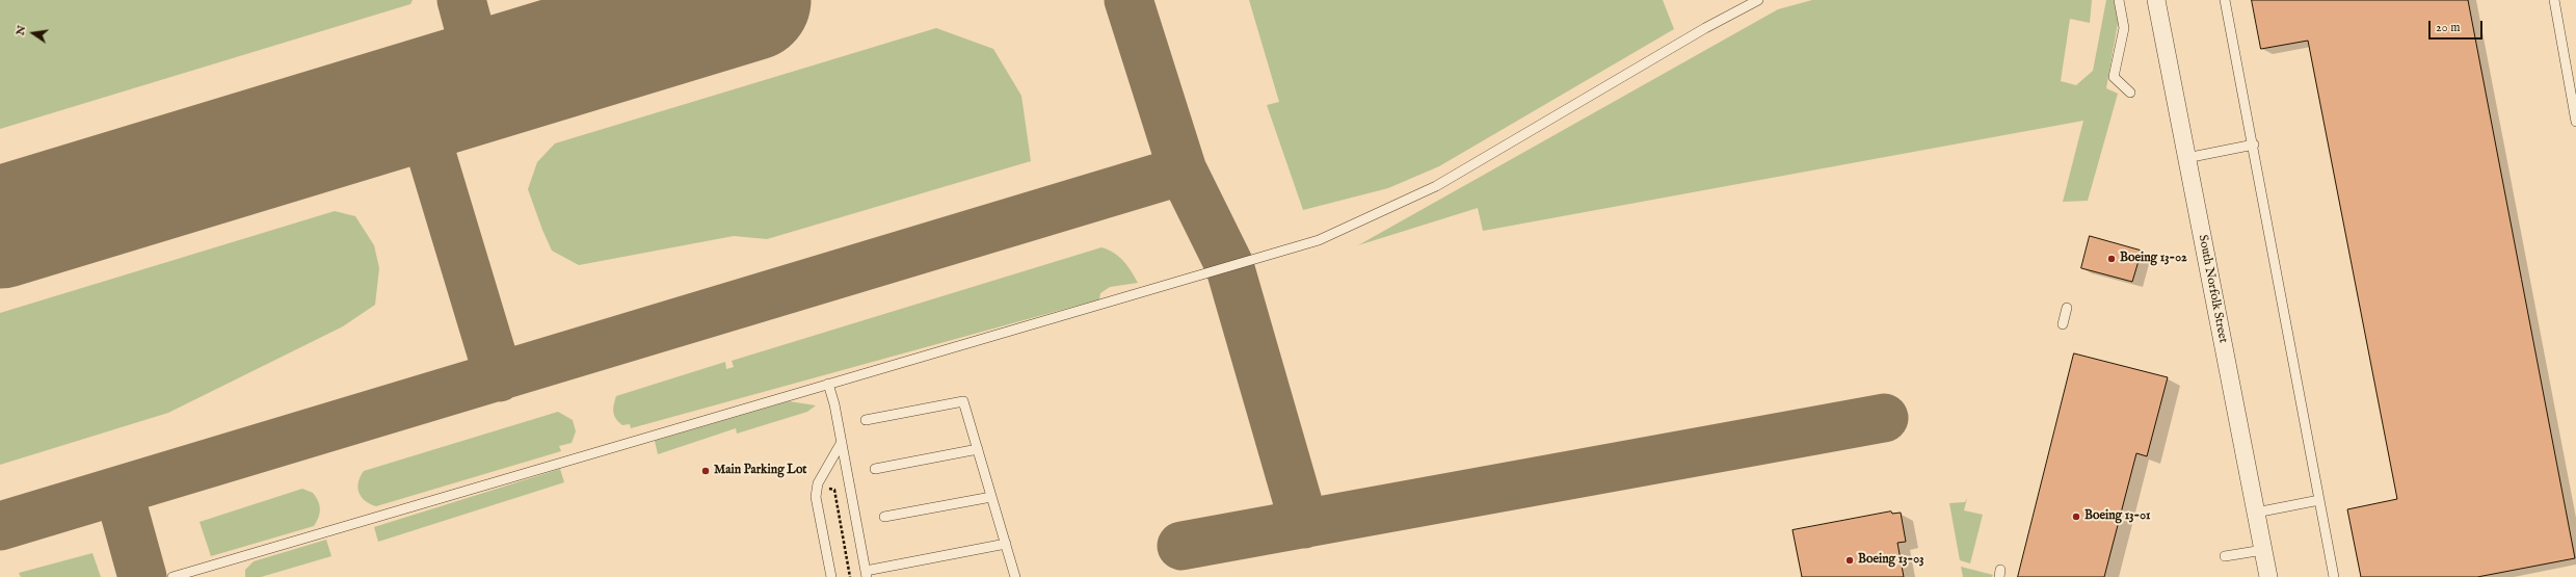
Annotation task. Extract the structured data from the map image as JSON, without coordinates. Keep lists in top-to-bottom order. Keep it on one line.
{"streets":{"street":["South Norfolk Street"]},"places":["Boeing 13-02","Main Parking Lot","Boeing 13-01","Boeing 13-03"],"scale_bar":"20 m","north":"left"}
